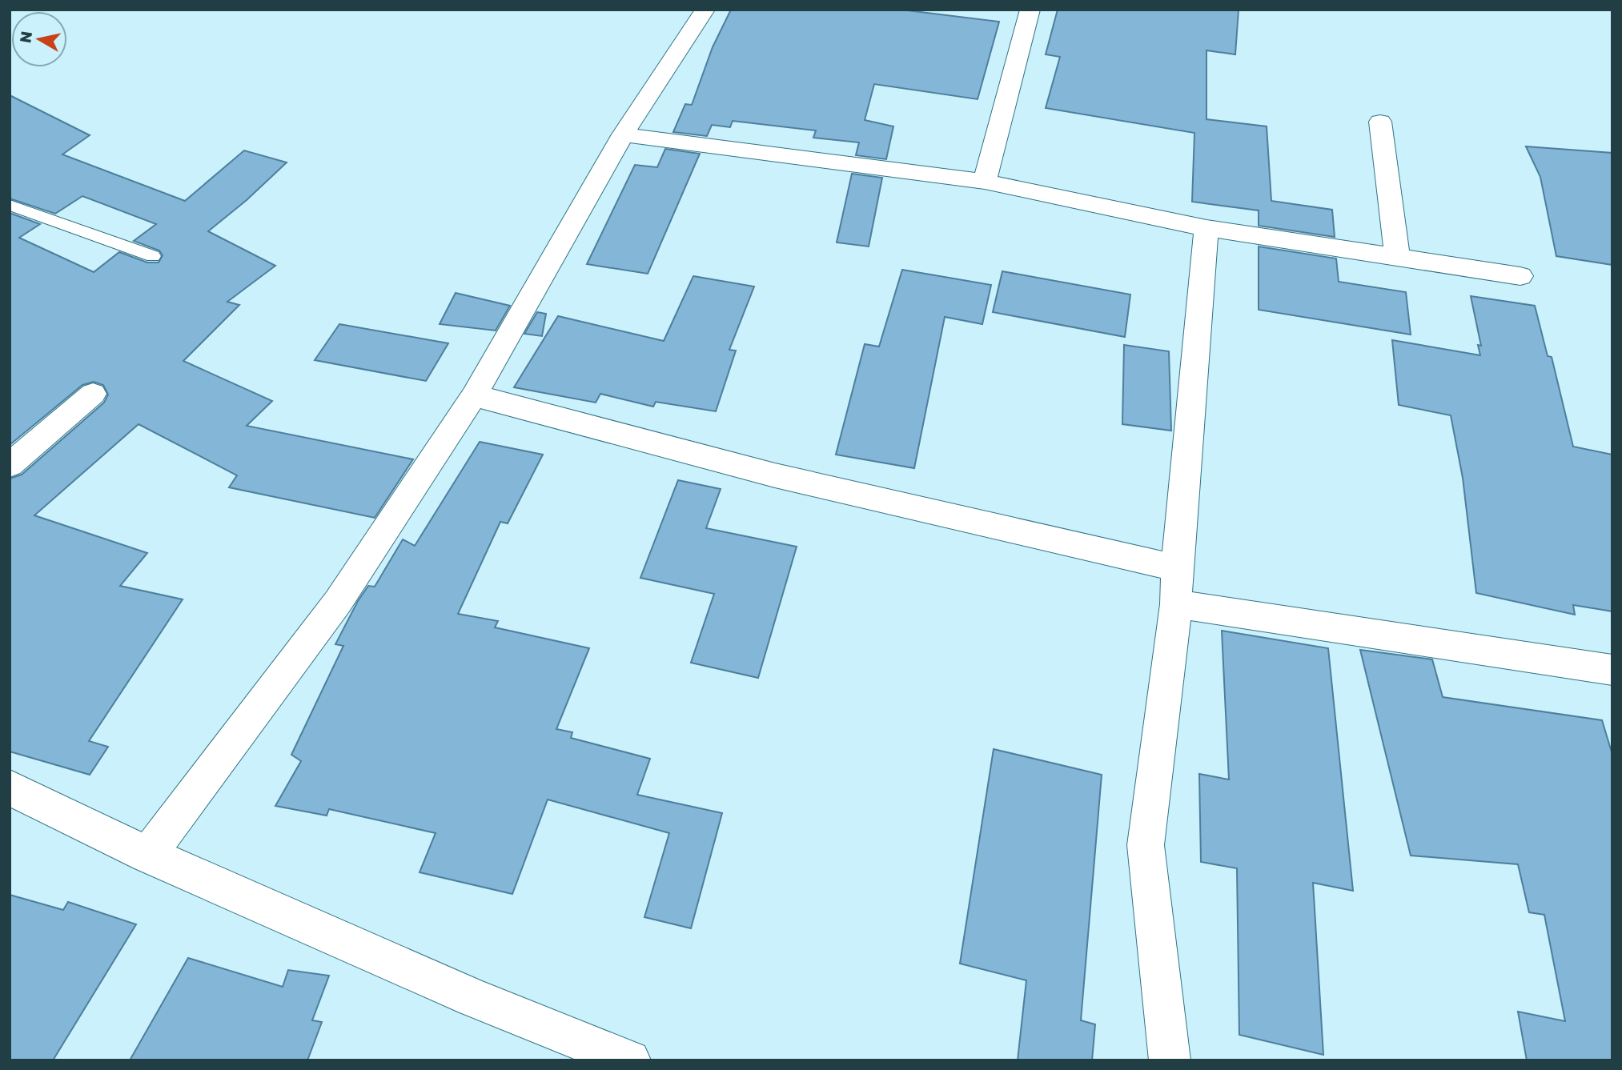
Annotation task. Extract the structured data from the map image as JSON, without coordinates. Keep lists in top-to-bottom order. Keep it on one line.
{"north":"left"}
